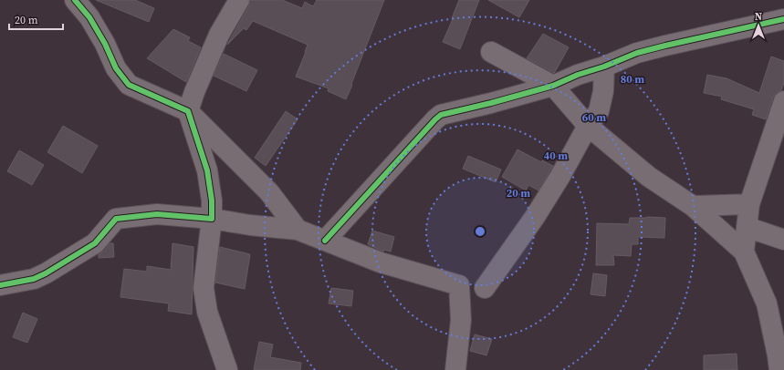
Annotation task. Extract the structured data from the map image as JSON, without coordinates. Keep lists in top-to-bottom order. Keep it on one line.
{"scale_bar":"20 m","north":"top","rings":["80 m","60 m","40 m","20 m"]}
